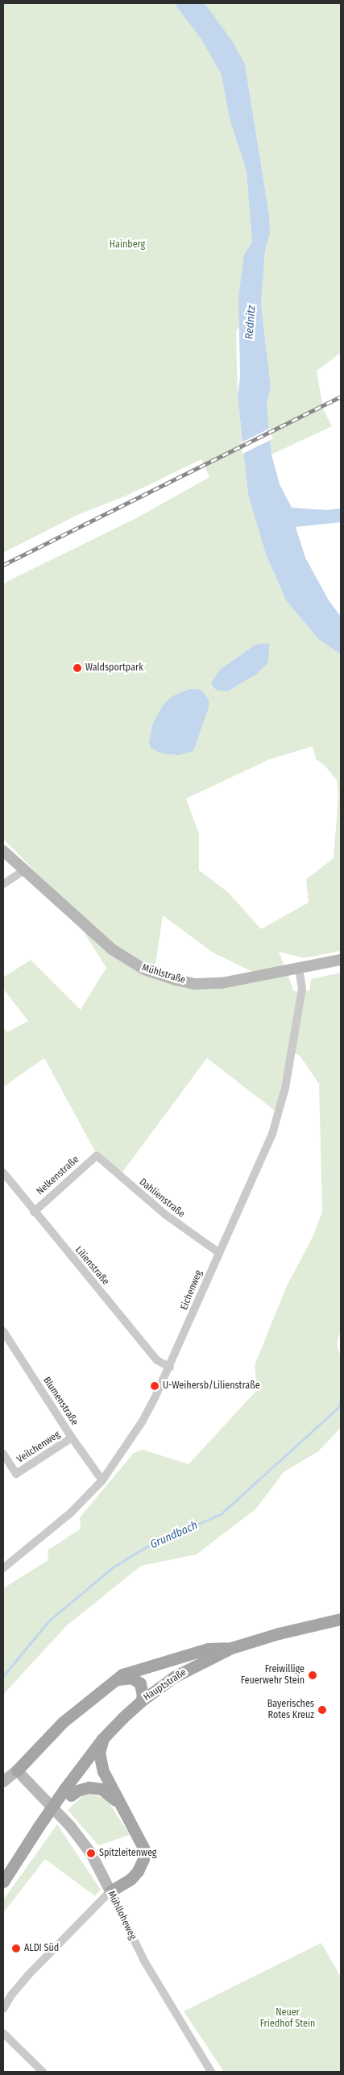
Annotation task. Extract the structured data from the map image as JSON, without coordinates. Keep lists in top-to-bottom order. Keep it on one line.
{"streets":{"main road":["Hauptstraße"],"street":["Mühlstraße","Nelkenstraße","Dahlienstraße","Lilienstraße","Eichenweg","Blumenstraße","Veilchenweg","Mühlloheweg"]},"crossings":[["Mühlstraße","Eichenweg"],["Nelkenstraße","Dahlienstraße"],["Nelkenstraße","Lilienstraße"],["Dahlienstraße","Eichenweg"],["Lilienstraße","Eichenweg"],["Eichenweg","Blumenstraße"],["Blumenstraße","Veilchenweg"]],"water":["Rednitz","Grundbach"],"parks":["Hainberg","Neuer Friedhof Stein"],"places":["Waldsportpark","U-Weihersb/Lilienstraße","Freiwillige Feuerwehr Stein","Bayerisches Rotes Kreuz","Spitzleitenweg","ALDI Süd"]}
